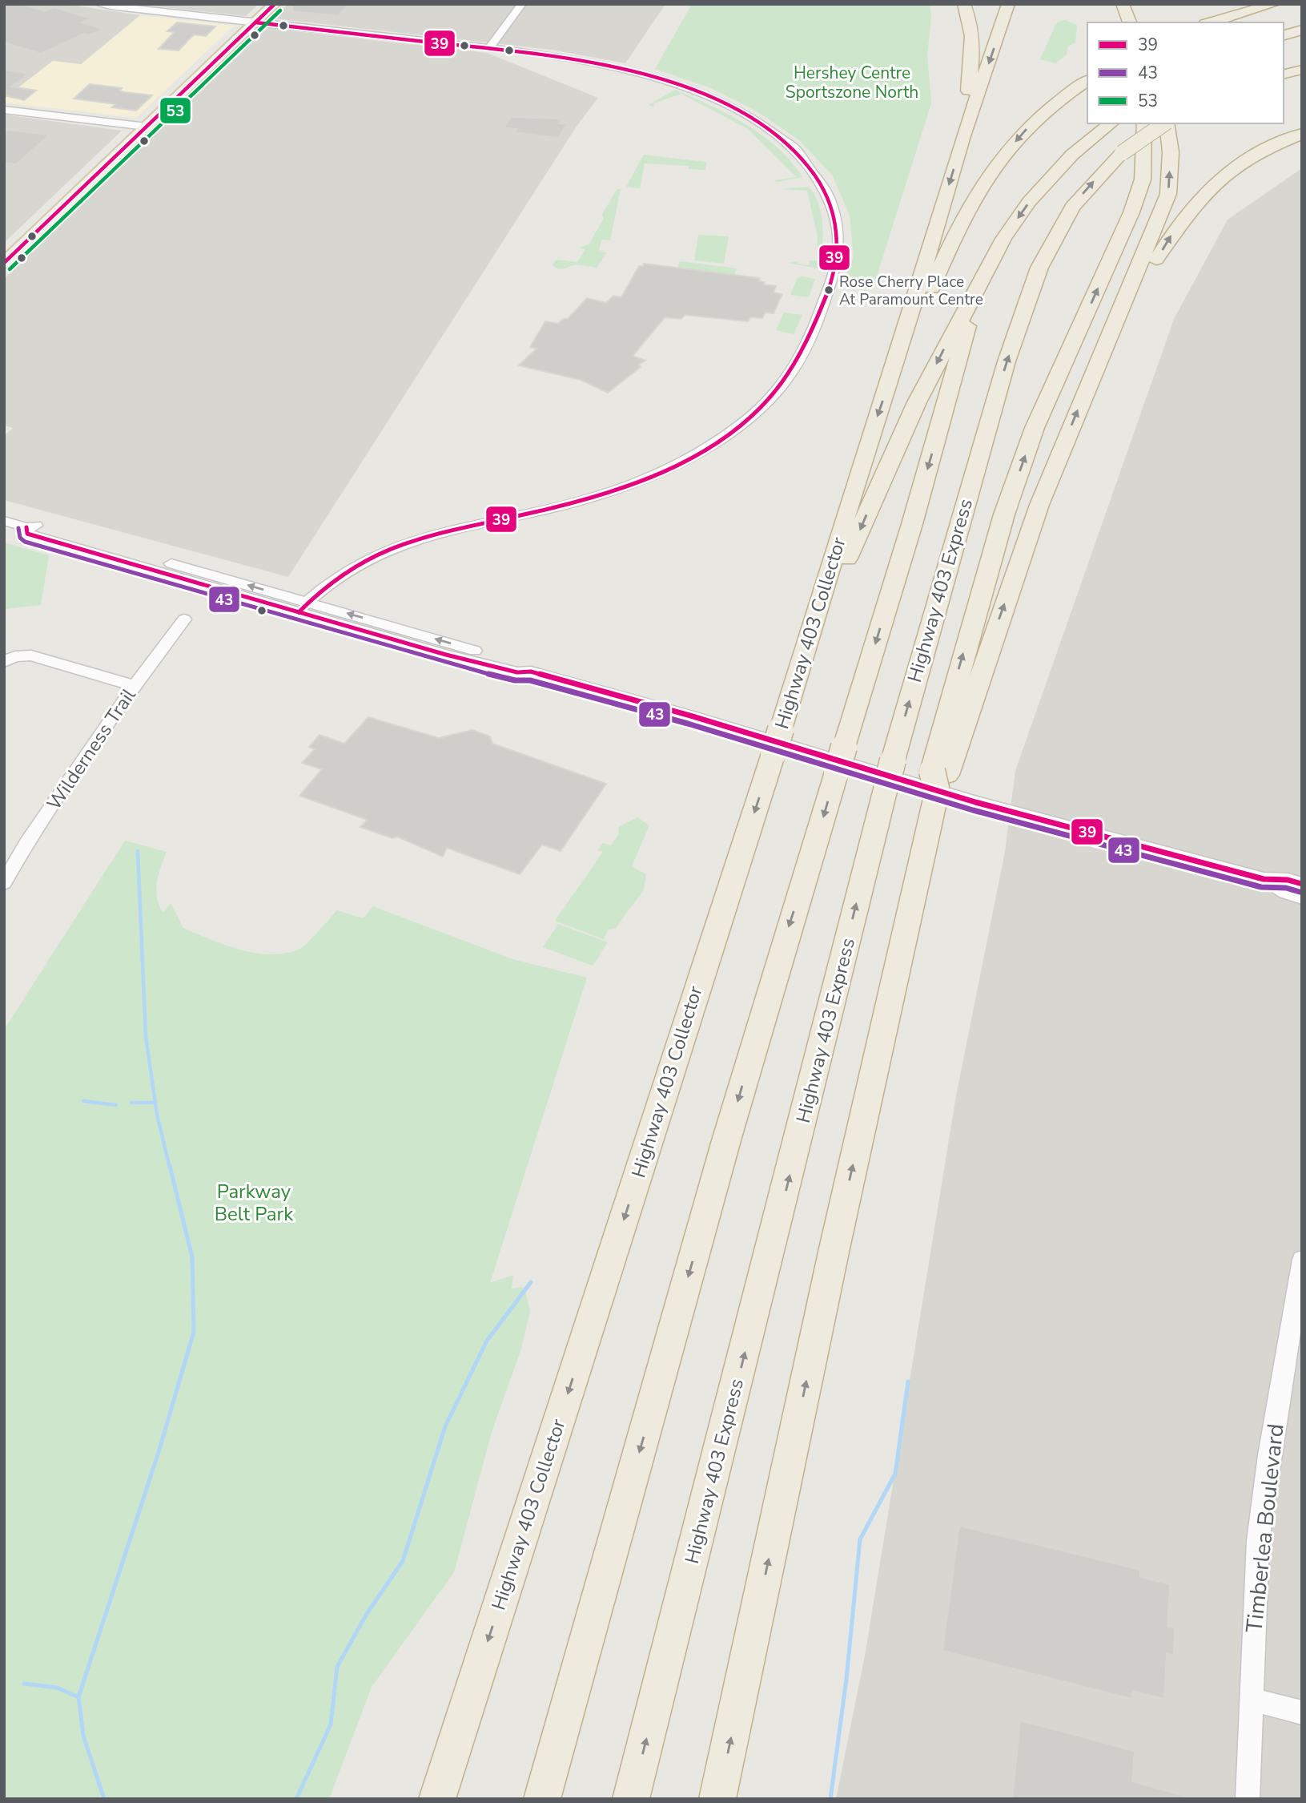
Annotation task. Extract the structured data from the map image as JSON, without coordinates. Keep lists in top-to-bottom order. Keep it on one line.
{"streets":{"highway":["Highway 403 Express","Highway 403 Collector"],"street":["Wilderness Trail","Timberlea Boulevard"]},"parks":["Hershey Centre Sportszone North","Parkway Belt Park"],"places":["Rose Cherry Place At Paramount Centre"],"lines":["transit line 39","transit line 53","transit line 43"],"legend":["39","43","53"]}
